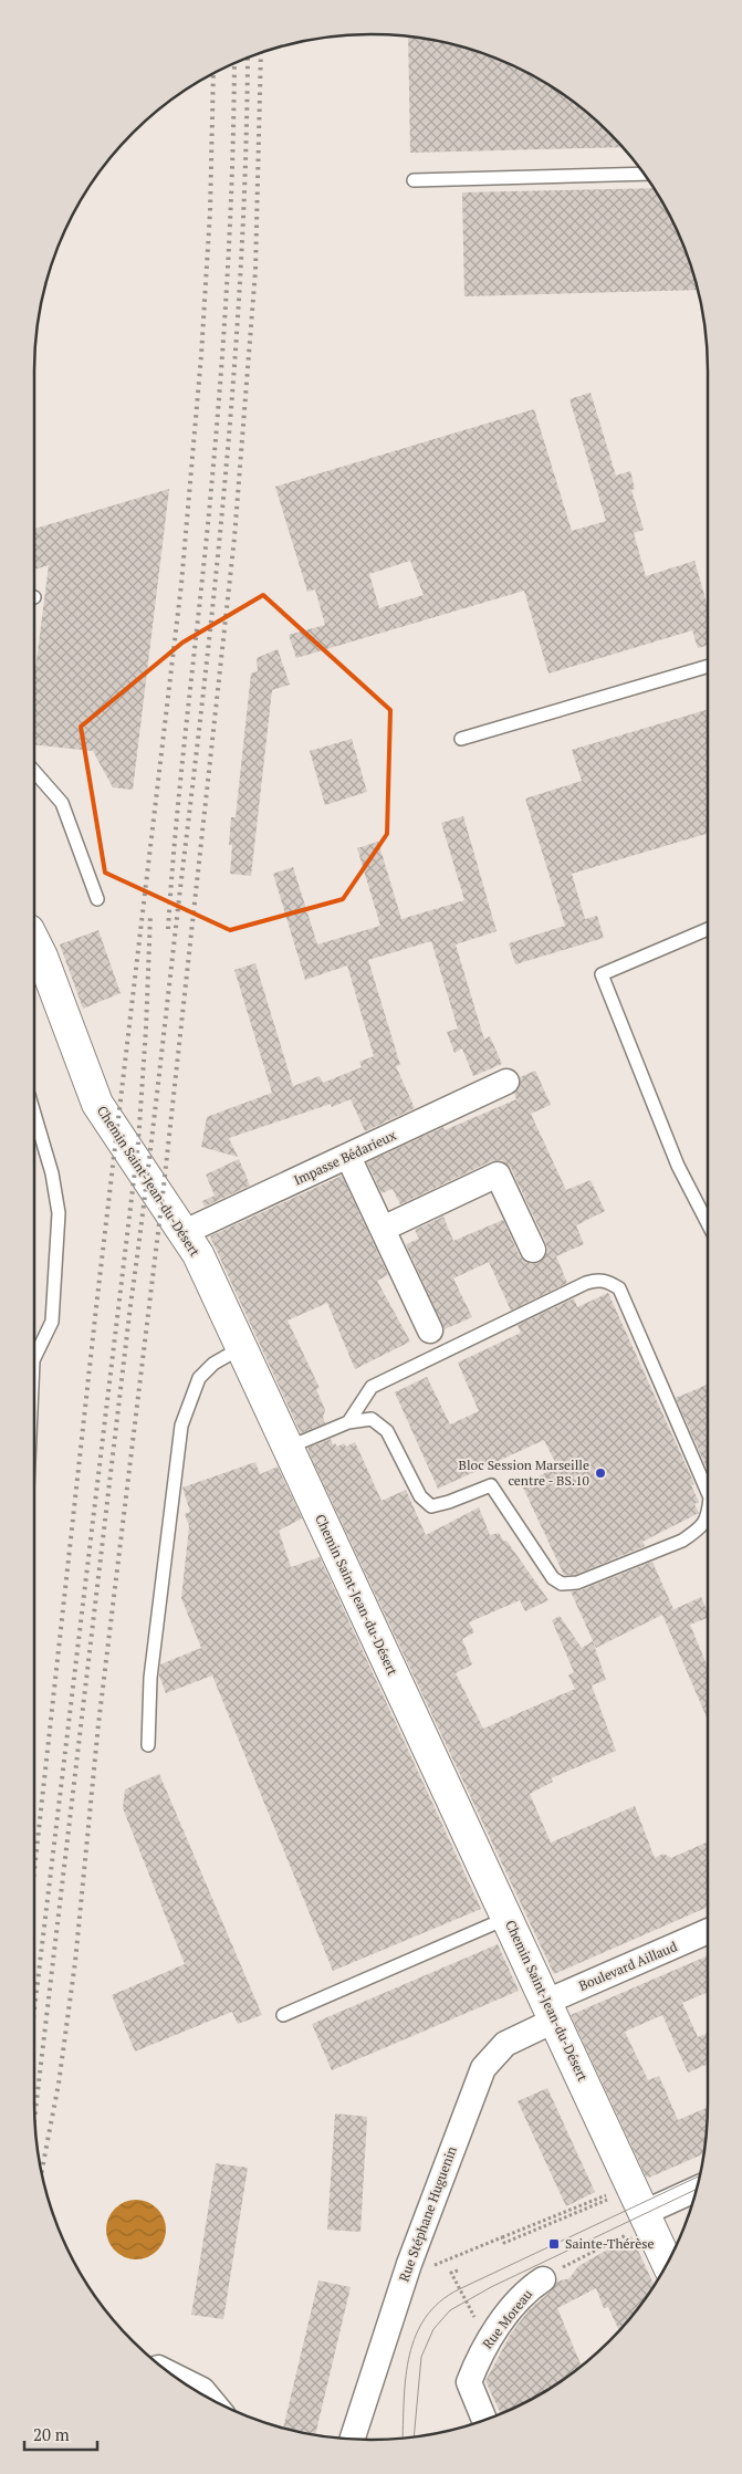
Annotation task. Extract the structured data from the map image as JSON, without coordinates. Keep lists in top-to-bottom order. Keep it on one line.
{"streets":{"street":["Impasse Bédarieux","Chemin Saint-Jean-du-Désert","Boulevard Aillaud","Rue Stéphane Huguenin","Rue Moreau"]},"crossings":[["Impasse Bédarieux","Chemin Saint-Jean-du-Désert"],["Chemin Saint-Jean-du-Désert","Boulevard Aillaud"],["Chemin Saint-Jean-du-Désert","Rue Stéphane Huguenin"],["Chemin Saint-Jean-du-Désert","Rue Moreau"],["Boulevard Aillaud","Rue Stéphane Huguenin"]],"places":{"other":["Bloc Session Marseille centre - BS.10"],"transit":["Sainte-Thérèse"]},"scale_bar":"20 m"}
